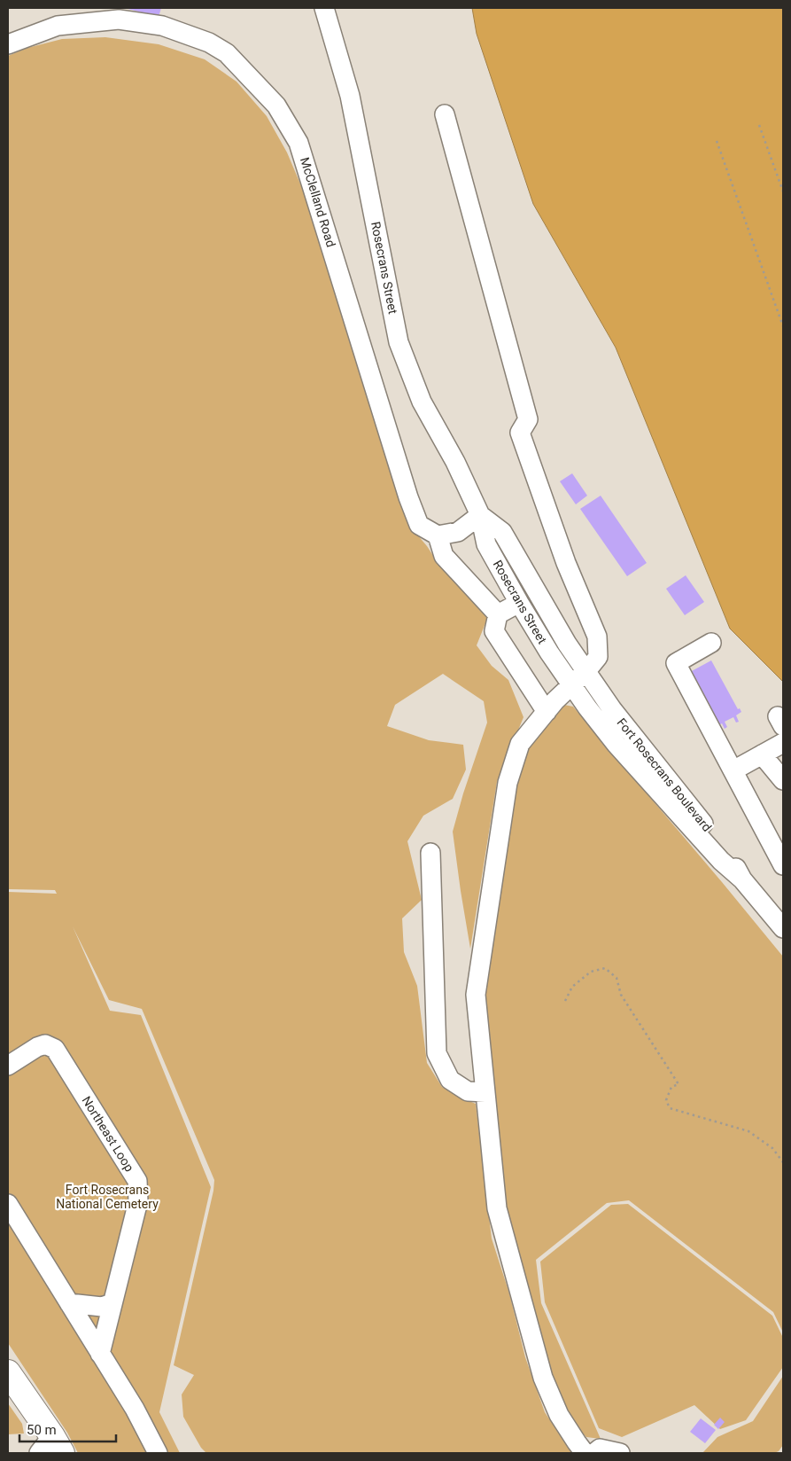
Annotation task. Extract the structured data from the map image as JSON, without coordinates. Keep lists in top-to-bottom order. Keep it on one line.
{"streets":{"street":["McClelland Road","Rosecrans Street","Fort Rosecrans Boulevard","Northeast Loop"]},"crossings":[["Rosecrans Street","Fort Rosecrans Boulevard"]],"parks":["Fort Rosecrans National Cemetery"],"scale_bar":"50 m"}
